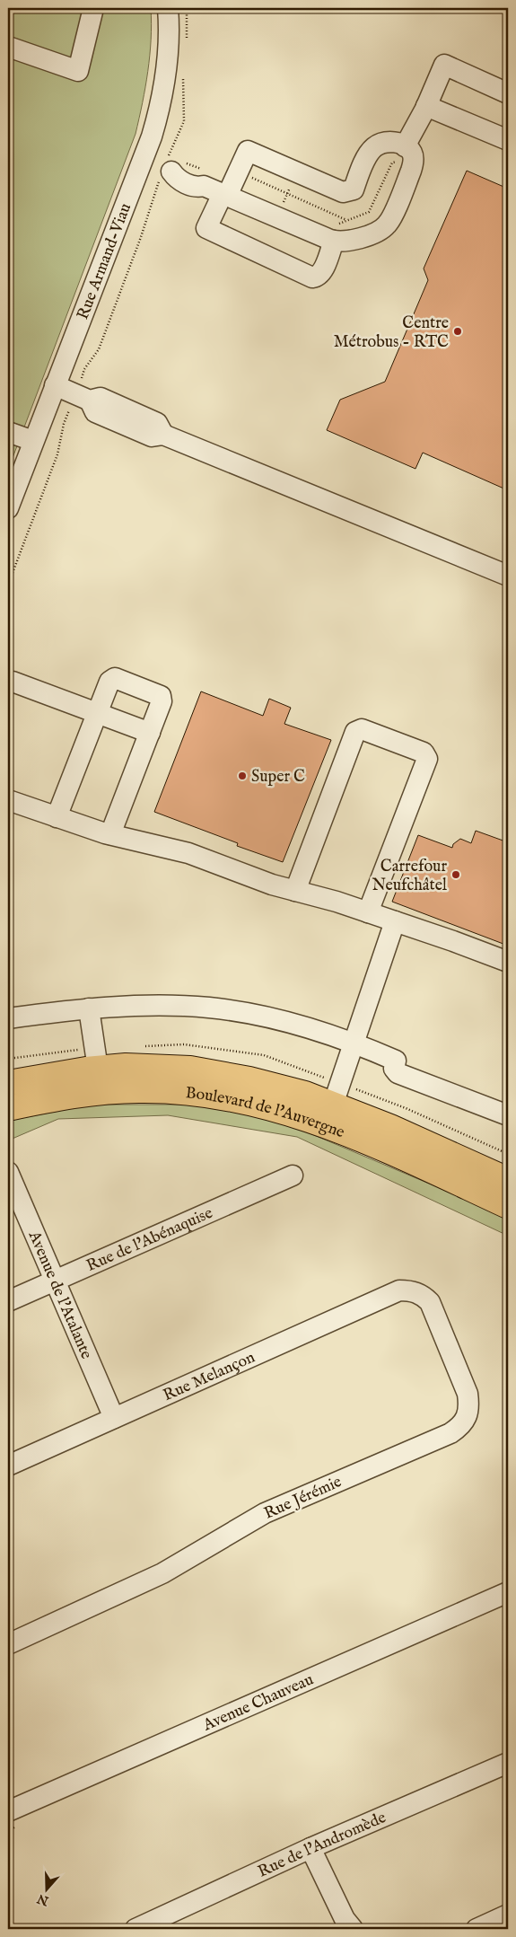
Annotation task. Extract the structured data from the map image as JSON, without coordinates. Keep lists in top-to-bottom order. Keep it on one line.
{"streets":{"main road":["Boulevard de l'Auvergne"],"street":["Rue Armand-Viau","Rue de l'Abénaquise","Avenue de l'Atalante","Rue Melançon","Rue Jérémie","Avenue Chauveau","Rue de l'Andromède"]},"crossings":[["Rue de l'Abénaquise","Avenue de l'Atalante"],["Avenue de l'Atalante","Rue Melançon"],["Rue Melançon","Rue Jérémie"]],"places":["Centre Métrobus - RTC","Super C","Carrefour Neufchâtel"],"north":"bottom"}
